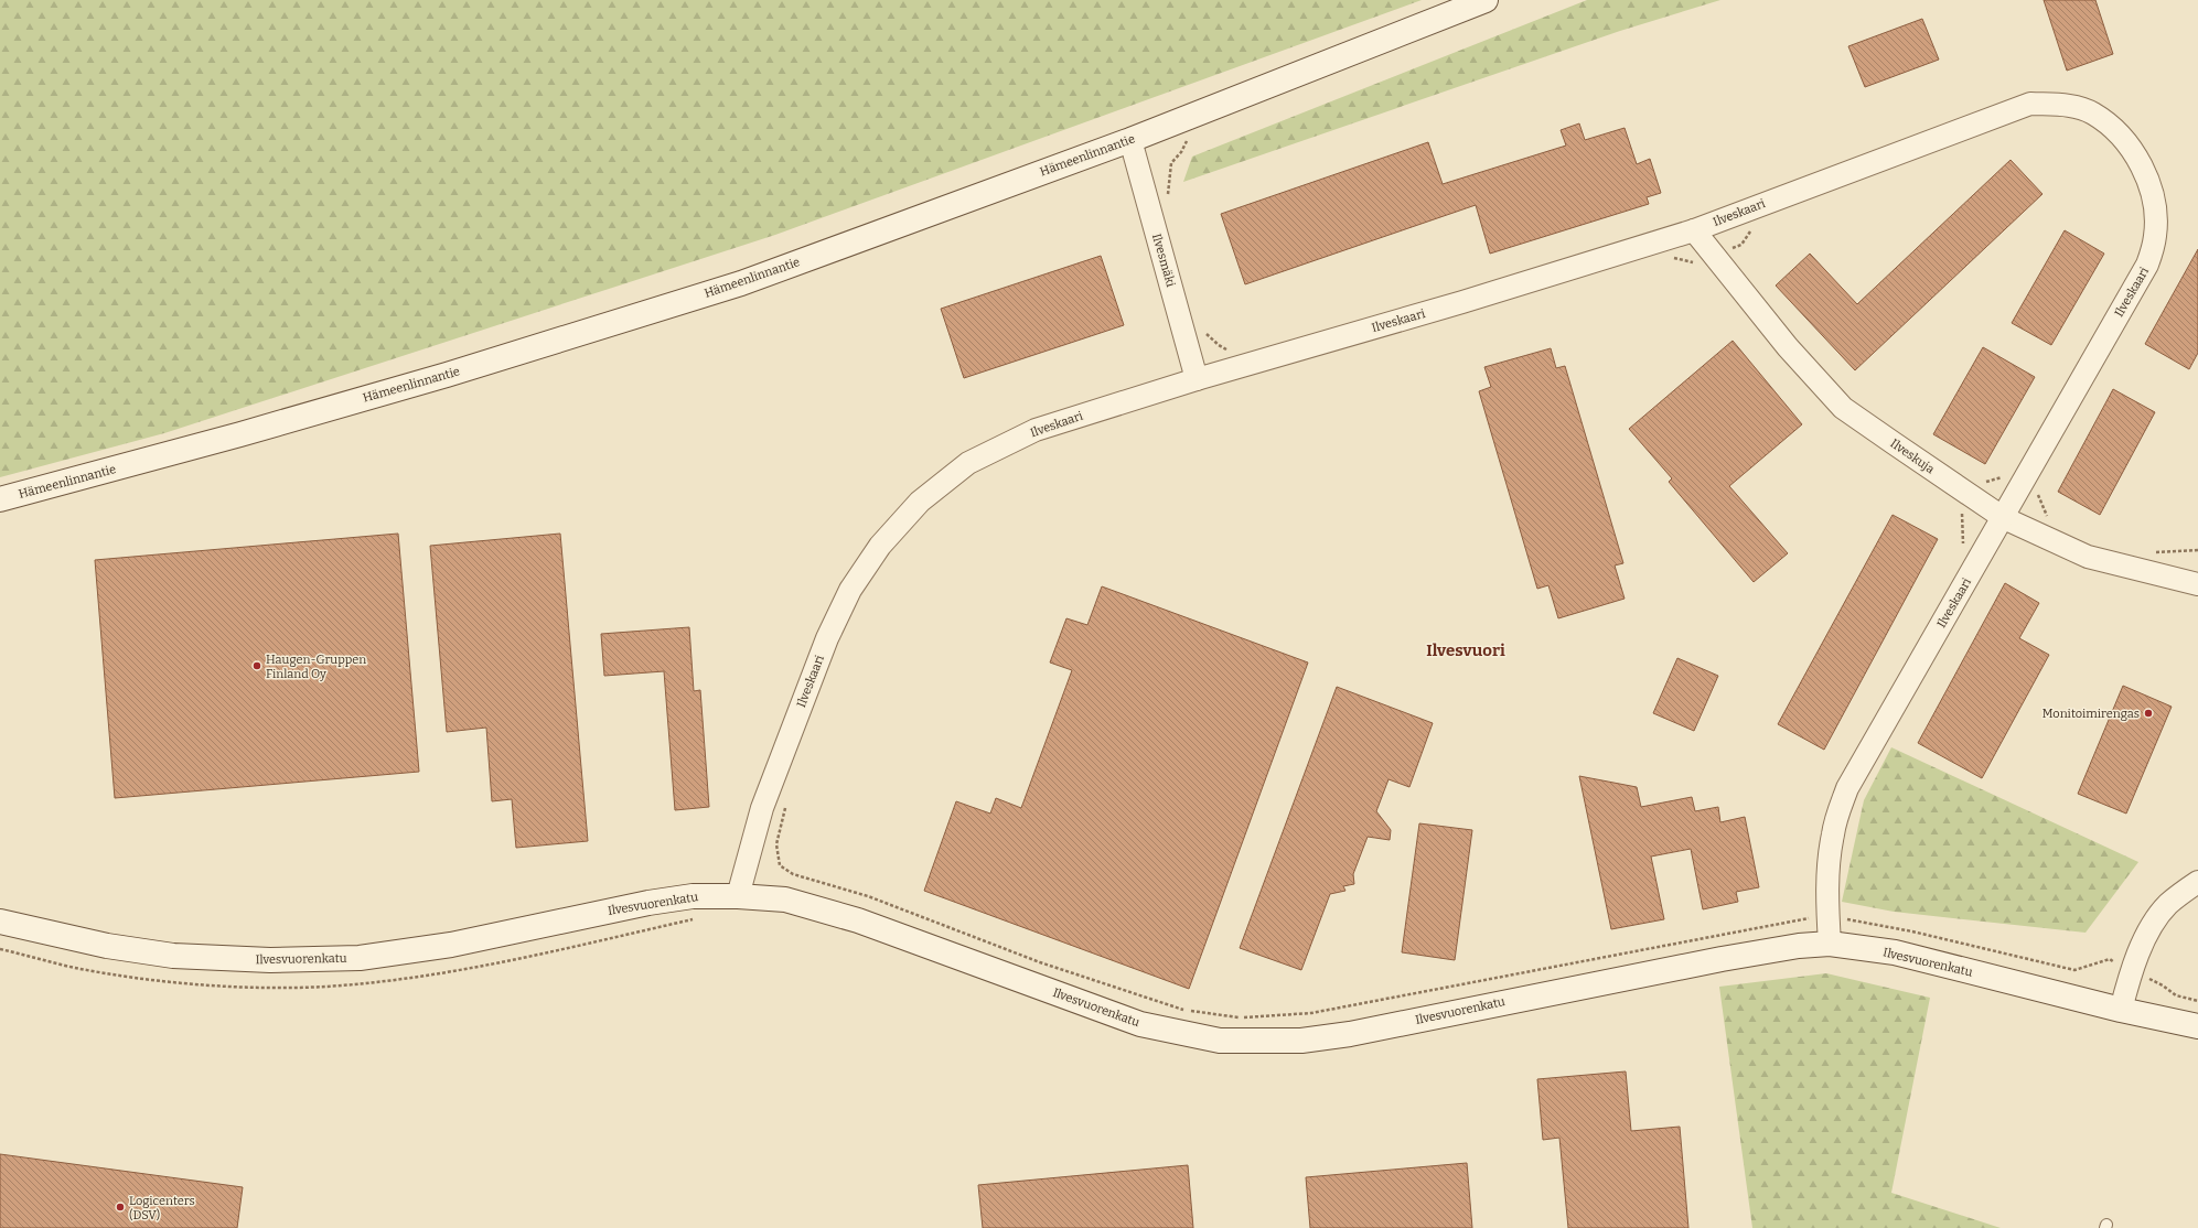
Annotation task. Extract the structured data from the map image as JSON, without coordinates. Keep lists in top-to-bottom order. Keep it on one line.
{"streets":{"street":["Hämeenlinnantie","Ilveskaari","Ilvesmäki","Ilveskuja","Ilvesvuorenkatu"]},"crossings":[["Hämeenlinnantie","Ilvesmäki"],["Ilveskaari","Ilvesmäki"],["Ilveskaari","Ilveskuja"],["Ilveskaari","Ilvesvuorenkatu"]],"districts":["Ilvesvuori"],"places":["Haugen-Gruppen Finland Oy","Monitoimirengas","Logicenters (DSV)"]}
